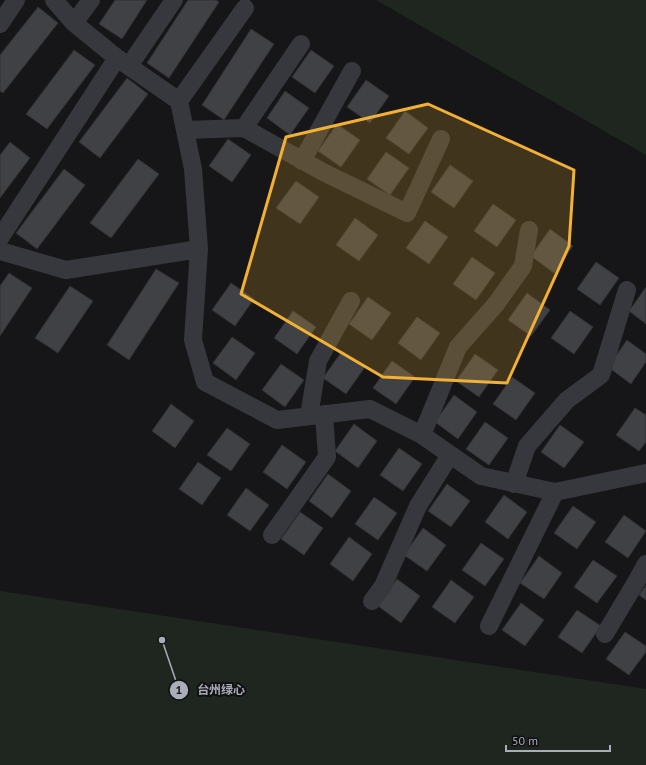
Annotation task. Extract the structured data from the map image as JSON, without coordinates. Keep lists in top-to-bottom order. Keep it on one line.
{"places":["台州绿心"],"scale_bar":"50 m"}
